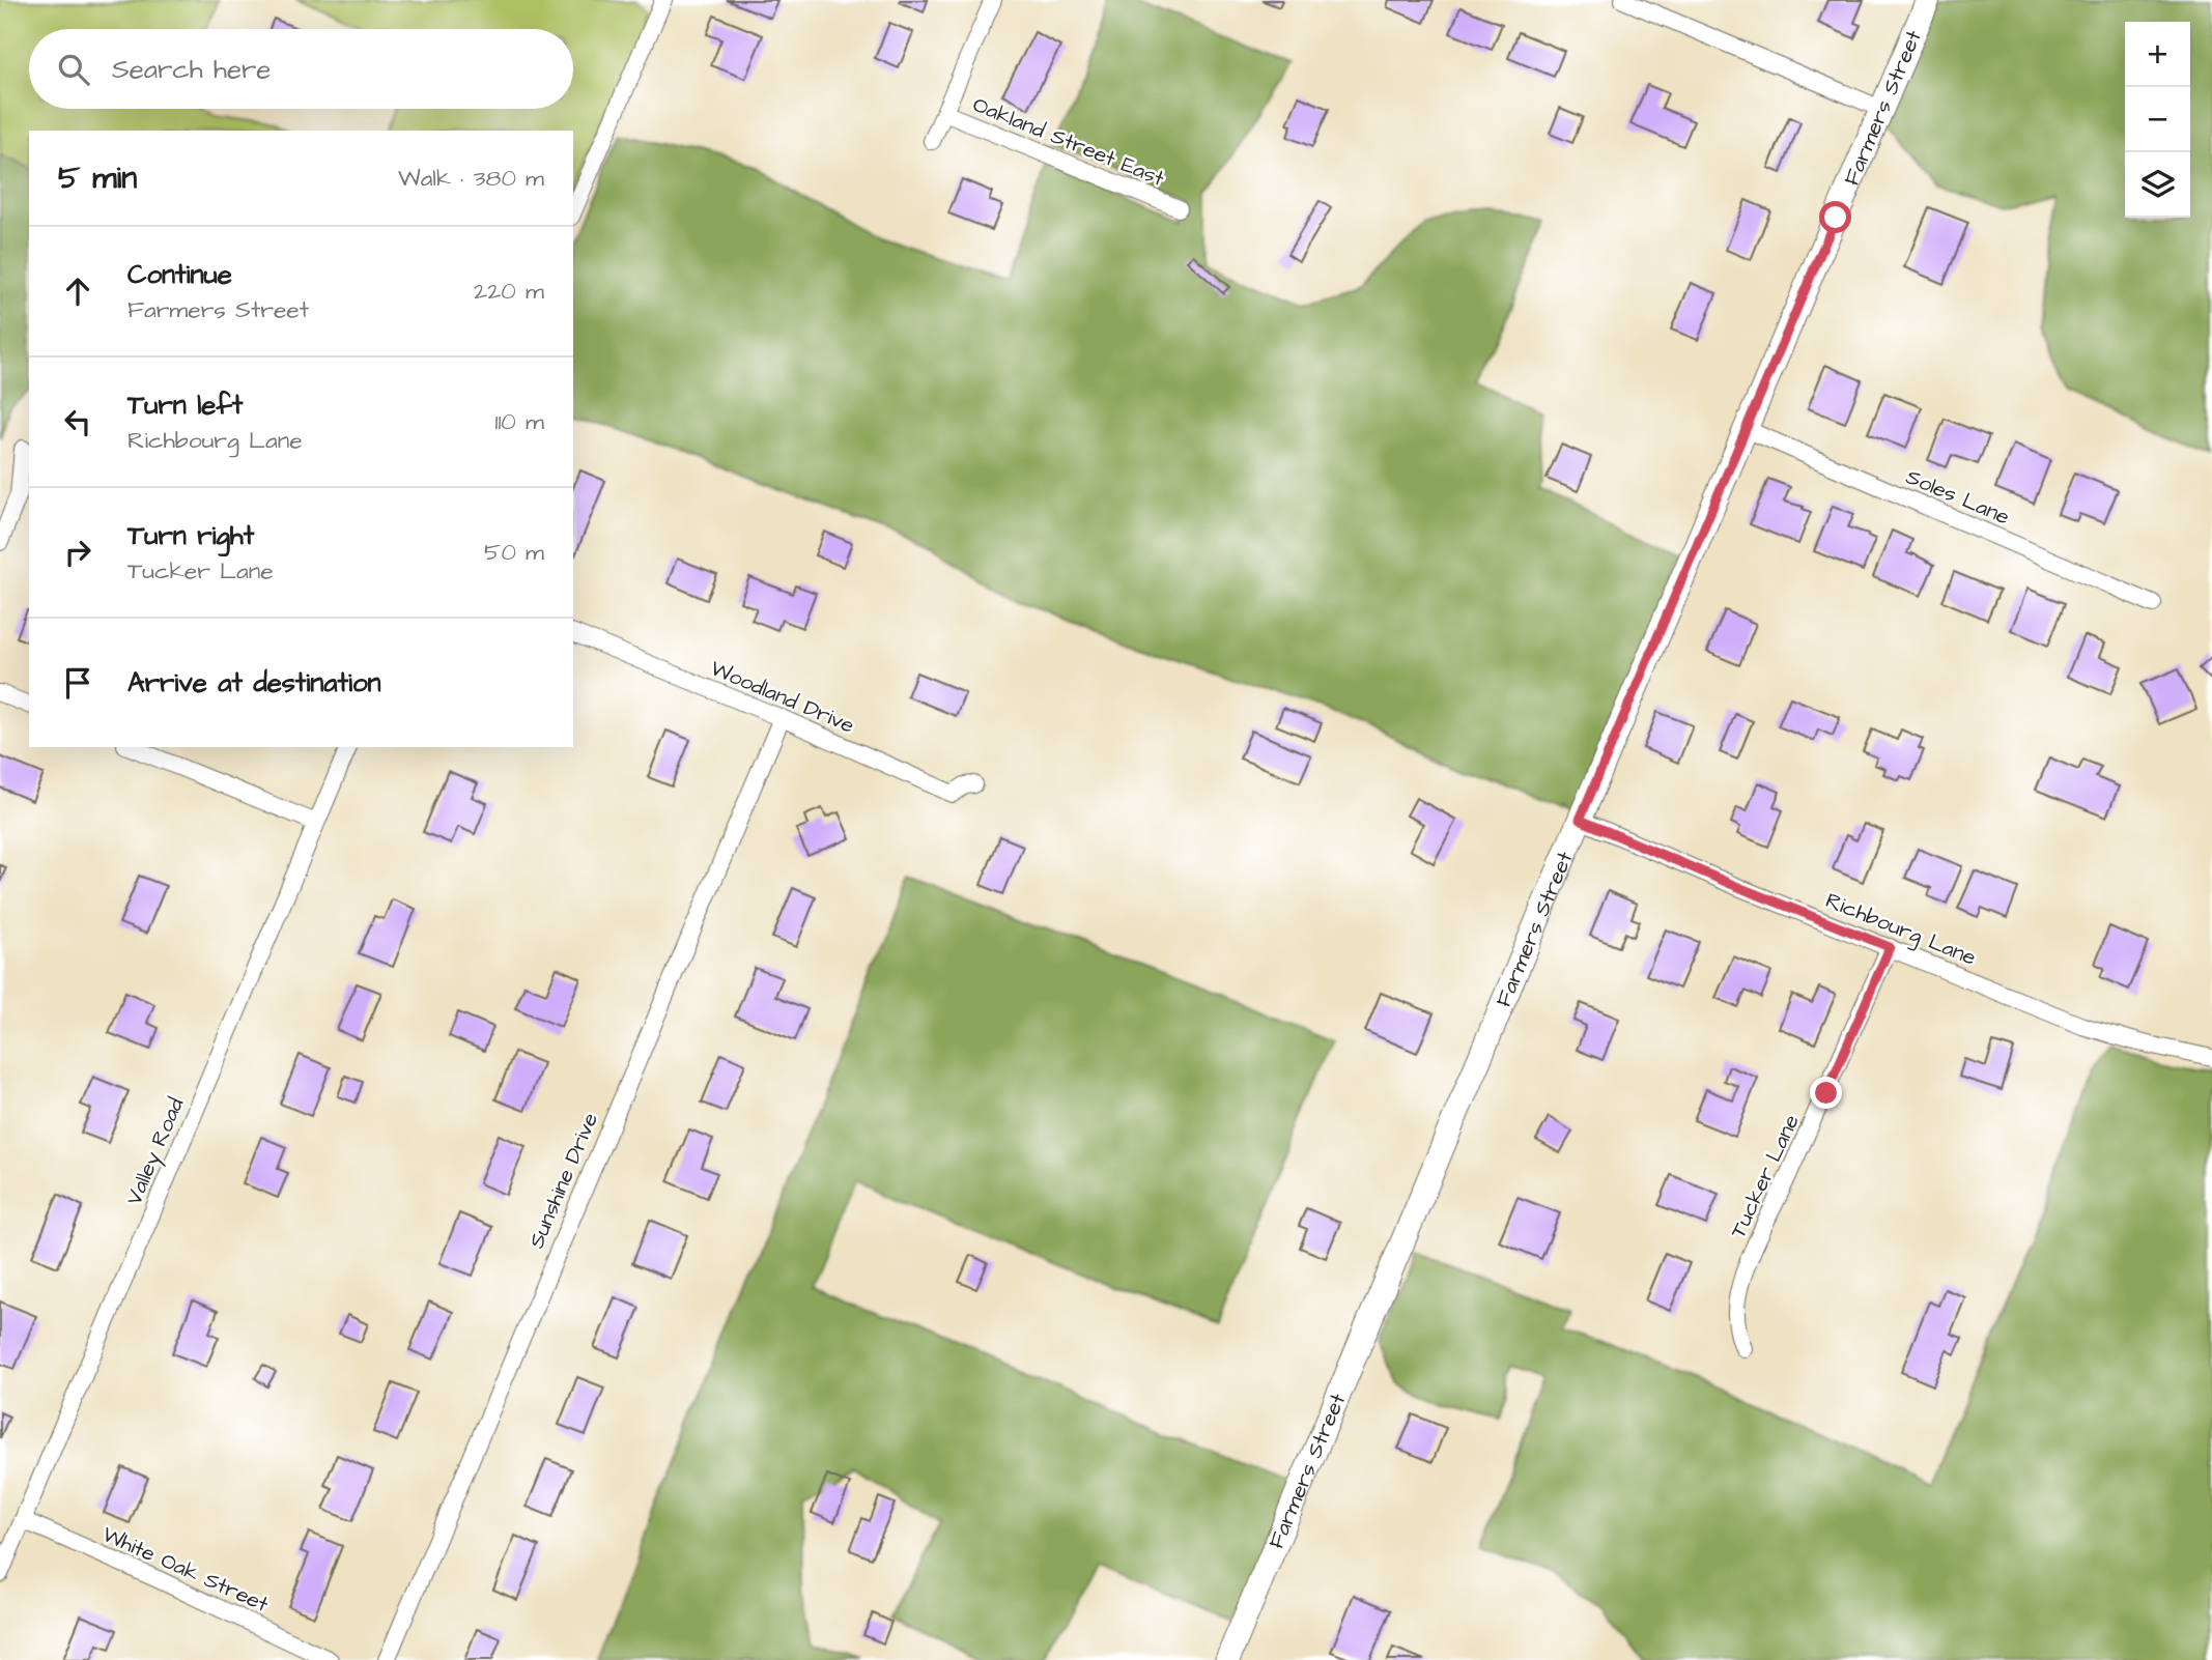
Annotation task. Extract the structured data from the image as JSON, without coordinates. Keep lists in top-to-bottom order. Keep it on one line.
{"streets":{"street":["Farmers Street","Oakland Street East","Soles Lane","Woodland Drive","Richbourg Lane","Valley Road","Tucker Lane","Sunshine Drive","White Oak Street"]},"crossings":[["Farmers Street","Soles Lane"],["Farmers Street","Richbourg Lane"],["Woodland Drive","Sunshine Drive"],["Richbourg Lane","Tucker Lane"],["Valley Road","White Oak Street"]],"page":{"map_buttons":["+","−"],"search":"Search here","heading":["5 min","Walk · 380 m"],"list":[["Continue","Farmers Street","220 m"],["Turn left","Richbourg Lane","110 m"],["Turn right","Tucker Lane","50 m"],"Arrive at destination"]}}
